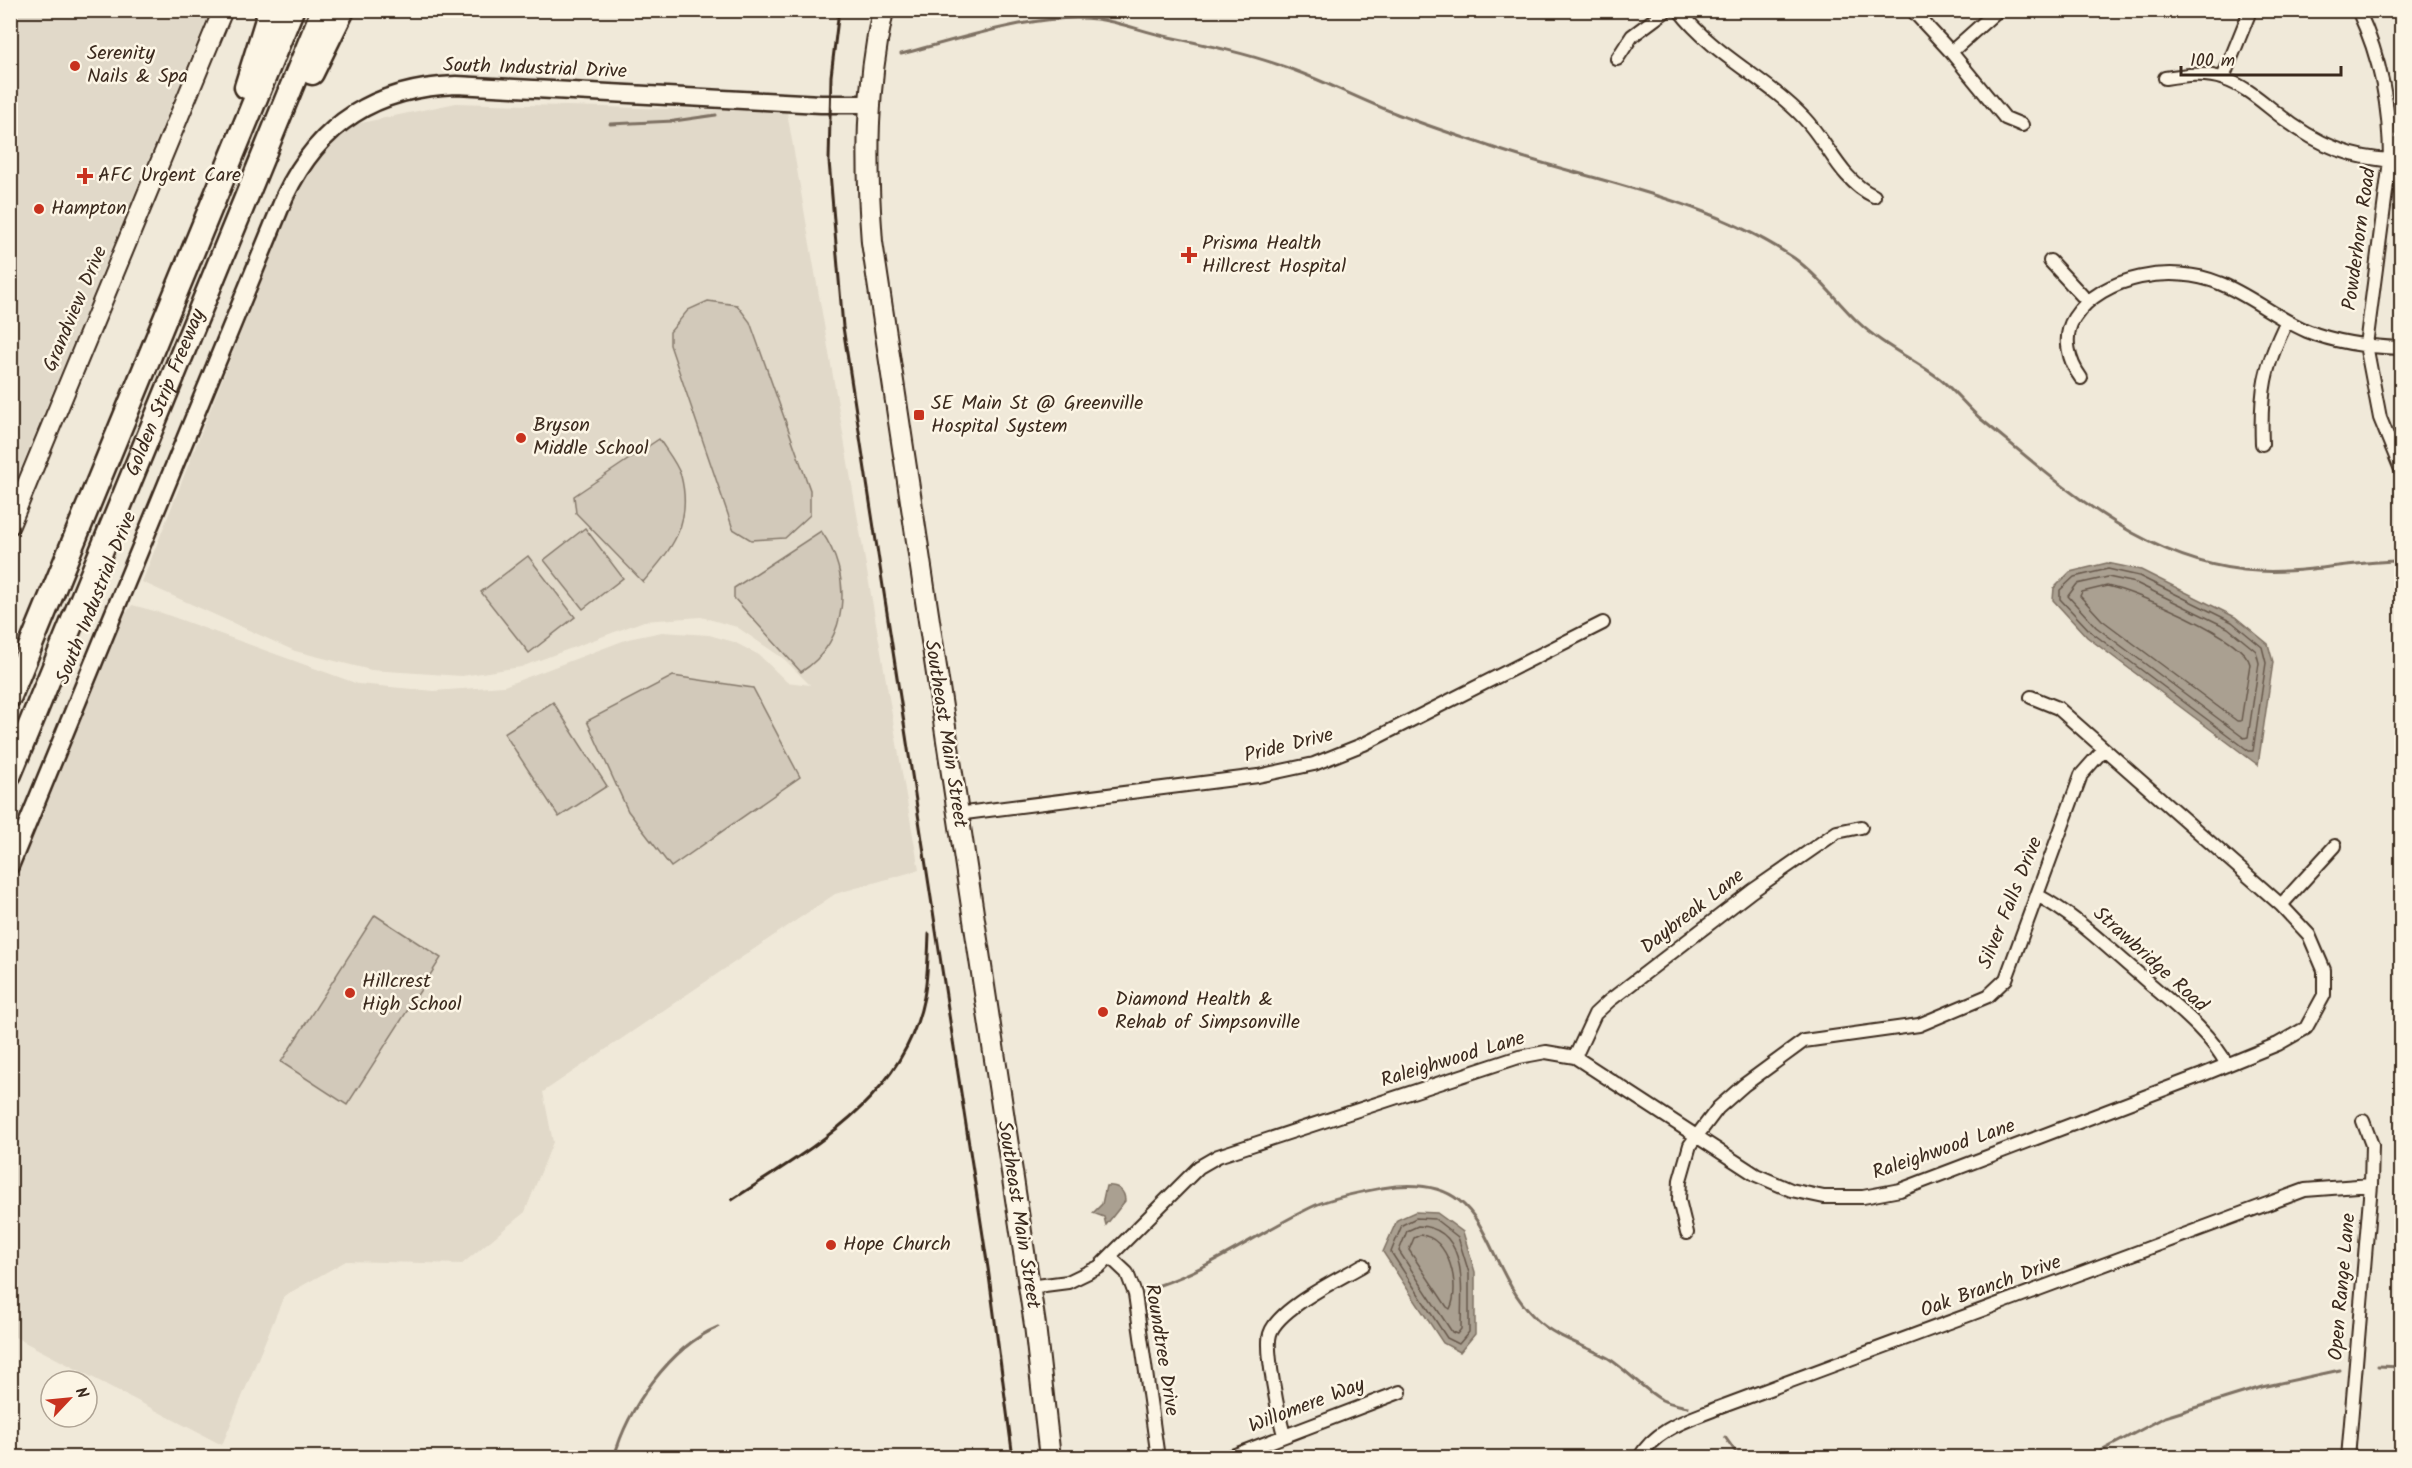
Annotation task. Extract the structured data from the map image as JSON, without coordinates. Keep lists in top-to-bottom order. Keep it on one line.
{"streets":{"highway":["Golden Strip Freeway"],"main road":["Grandview Drive","Southeast Main Street"],"street":["South Industrial Drive","Powderhorn Road","Pride Drive","Silver Falls Drive","Daybreak Lane","Strawbridge Road","Raleighwood Lane","Oak Branch Drive","Open Range Lane","Roundtree Drive","Willomere Way"]},"crossings":[["South Industrial Drive","Southeast Main Street"],["Southeast Main Street","Pride Drive"],["Southeast Main Street","Raleighwood Lane"],["Silver Falls Drive","Strawbridge Road"],["Silver Falls Drive","Raleighwood Lane"],["Daybreak Lane","Raleighwood Lane"],["Strawbridge Road","Raleighwood Lane"],["Raleighwood Lane","Roundtree Drive"],["Oak Branch Drive","Open Range Lane"]],"places":{"other":["Serenity Nails & Spa","Hampton","Bryson Middle School","Hillcrest High School","Diamond Health & Rehab of Simpsonville","Hope Church"],"health":["AFC Urgent Care","Prisma Health Hillcrest Hospital"],"transit":["SE Main St @ Greenville Hospital System"]},"scale_bar":"100 m","north":"top right"}
